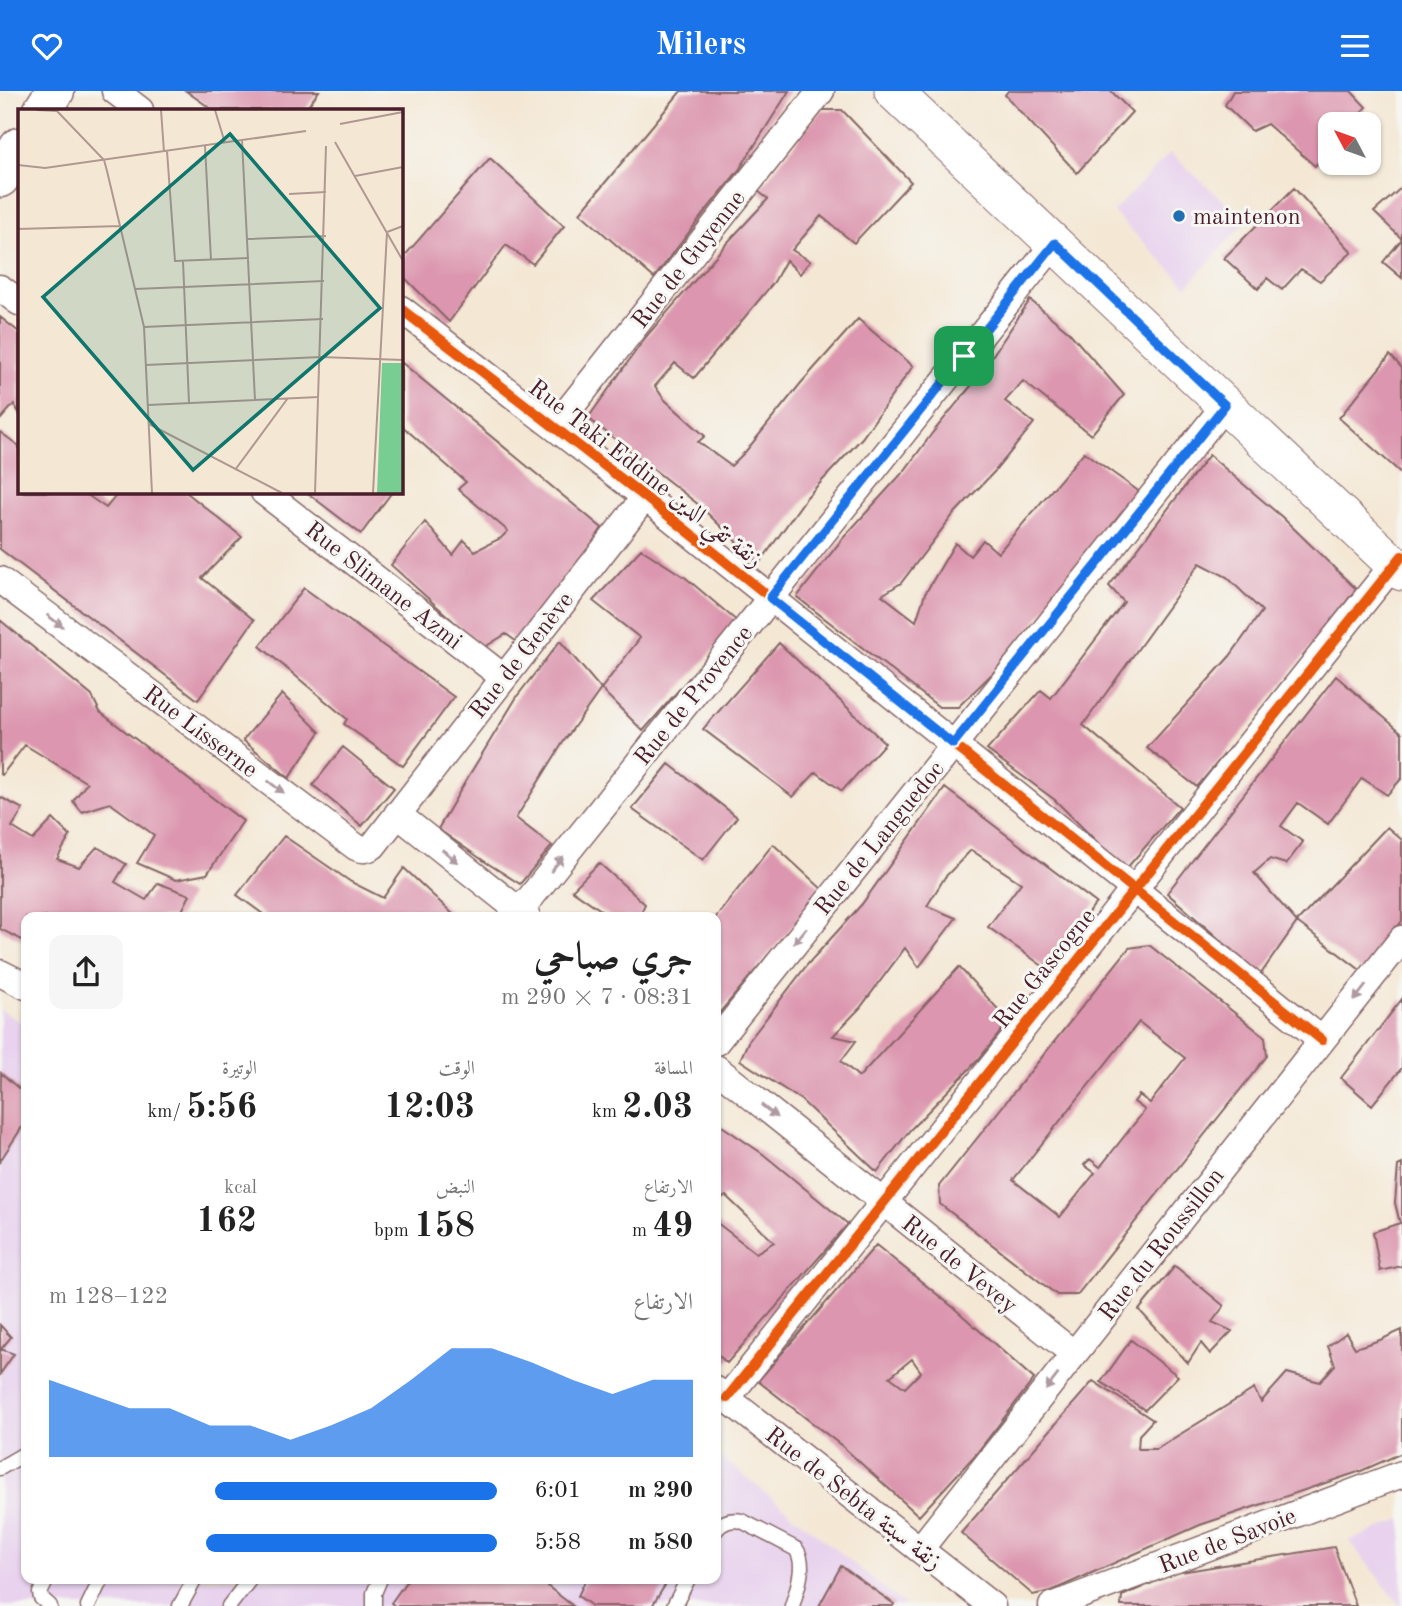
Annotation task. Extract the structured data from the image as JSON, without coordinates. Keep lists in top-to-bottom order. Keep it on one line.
{"streets":{"street":["Rue de Guyenne","Rue Taki Eddine زنقة تقي الدين","Rue Slimane Azmi","Rue de Genève","Rue de Provence","Rue Lisserne","Rue de Languedoc","Rue Gascogne","Rue du Roussillon","Rue de Vevey","Rue de Sebta زنقة سبتة","Rue de Savoie"]},"crossings":[["Rue de Guyenne","Rue Taki Eddine زنقة تقي الدين"],["Rue Taki Eddine زنقة تقي الدين","Rue de Genève"],["Rue Taki Eddine زنقة تقي الدين","Rue de Provence"],["Rue Taki Eddine زنقة تقي الدين","Rue de Languedoc"],["Rue Taki Eddine زنقة تقي الدين","Rue Gascogne"],["Rue Taki Eddine زنقة تقي الدين","Rue du Roussillon"],["Rue Slimane Azmi","Rue de Genève"],["Rue de Genève","Rue Lisserne"],["Rue Gascogne","Rue de Vevey"],["Rue Gascogne","Rue de Sebta زنقة سبتة"],["Rue du Roussillon","Rue de Vevey"],["Rue du Roussillon","Rue de Sebta زنقة سبتة"]],"one_way":["Rue de Provence","Rue de Languedoc","Rue du Roussillon","Rue de Vevey"],"places":["maintenon"],"north":"top left","page":{"header":"Milers","heading":["جري صباحي","08:31 · 7 × 290 m"],"stats":[["المسافة","2.03 km"],["الوقت","12:03"],["الوتيرة","5:56 /km"],["الارتفاع","49 m"],["النبض","158 bpm"],["kcal","162"]],"chart":["الارتفاع","122–128 m"],"list":[{"name":"290 m","note":"6:01"},{"name":"580 m","note":"5:58"}]}}
